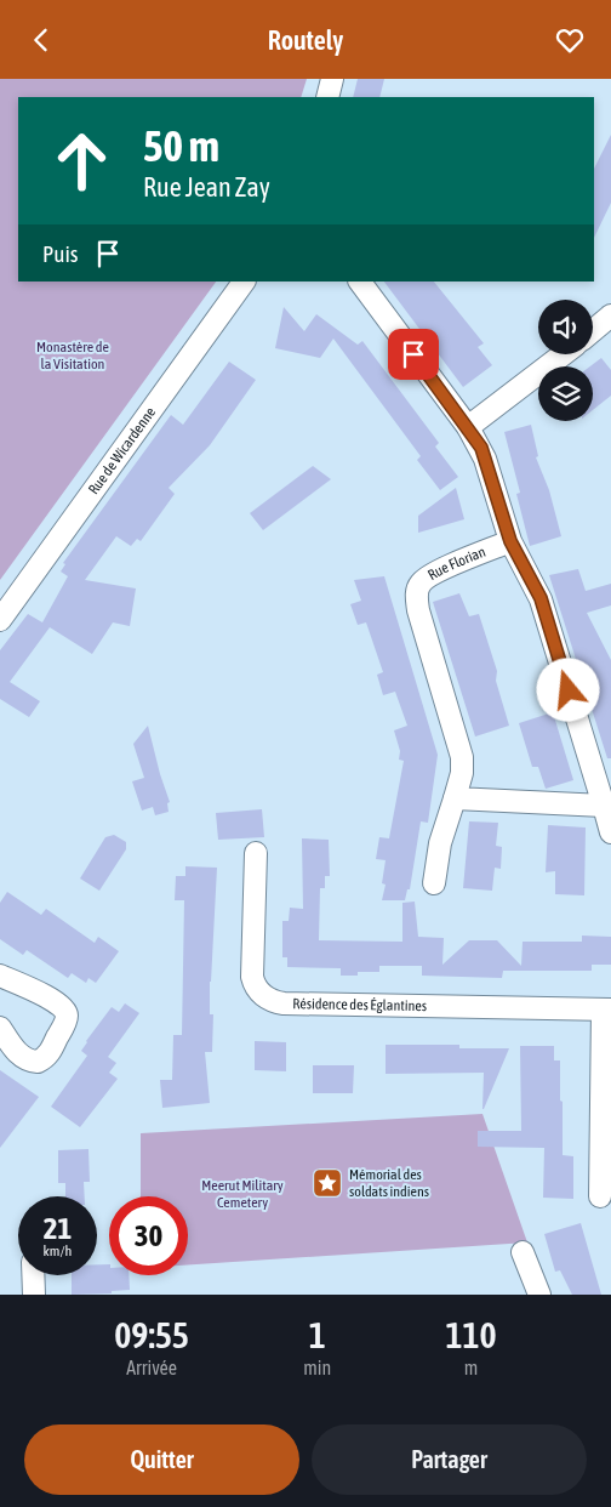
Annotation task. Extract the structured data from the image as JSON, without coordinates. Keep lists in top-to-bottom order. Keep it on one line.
{"streets":{"street":["Rue de Wicardenne","Rue Florian","Résidence des Églantines"]},"parks":["Monastère de la Visitation","Meerut Military Cemetery"],"places":{"place":["Mémorial des soldats indiens"]},"page":{"header":"Routely","turn":["50 m","Rue Jean Zay"],"then":"Puis","speed":"21 km/h","limit":"30","eta":["09:55","Arrivée","1","min","110","m"],"buttons":["Quitter","Partager"]}}
